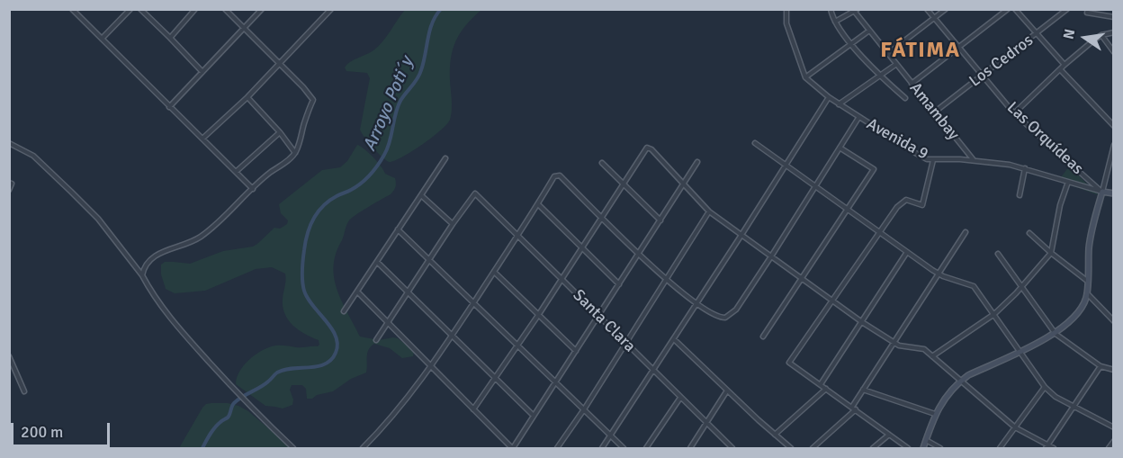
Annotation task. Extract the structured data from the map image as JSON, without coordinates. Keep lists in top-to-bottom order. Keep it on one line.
{"streets":{"street":["Los Cedros","Amambay","Las Orquídeas","Avenida 9","Santa Clara"]},"crossings":[["Los Cedros","Amambay"],["Los Cedros","Las Orquídeas"],["Amambay","Avenida 9"],["Las Orquídeas","Avenida 9"]],"districts":["FÁTIMA"],"water":["Arroyo Poti´y"],"scale_bar":"200 m","north":"left"}
